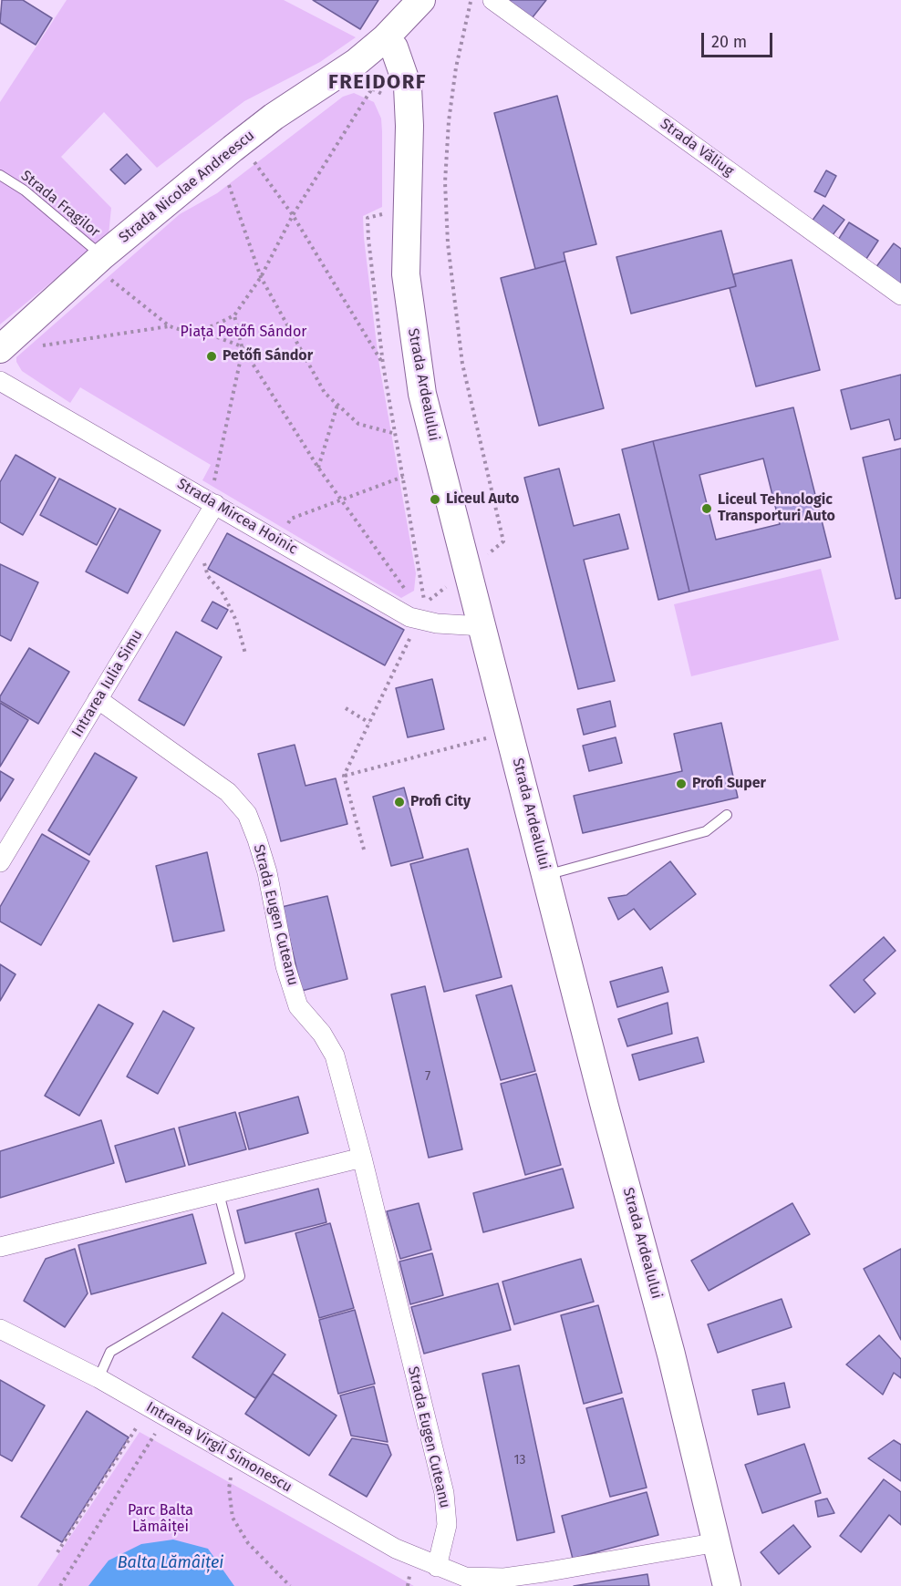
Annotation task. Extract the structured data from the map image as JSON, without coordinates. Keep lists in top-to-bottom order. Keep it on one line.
{"streets":{"street":["Strada Văliug","Strada Nicolae Andreescu","Strada Ardealului","Strada Mircea Hoinic","Intrarea Iulia Simu","Strada Eugen Cuteanu","Intrarea Virgil Simonescu"],"lane":["Strada Fragilor"]},"crossings":[["Strada Nicolae Andreescu","Strada Fragilor"],["Strada Nicolae Andreescu","Strada Ardealului"],["Strada Ardealului","Strada Mircea Hoinic"],["Strada Mircea Hoinic","Intrarea Iulia Simu"],["Intrarea Iulia Simu","Strada Eugen Cuteanu"],["Strada Eugen Cuteanu","Intrarea Virgil Simonescu"]],"districts":["FREIDORF"],"water":["Balta Lămâiței"],"parks":["Piața Petőfi Sándor","Parc Balta Lămâiței"],"places":["Petőfi Sándor","Liceul Auto","Liceul Tehnologic Transporturi Auto","Profi Super","Profi City"],"house_numbers":["7","13"],"scale_bar":"20 m"}
